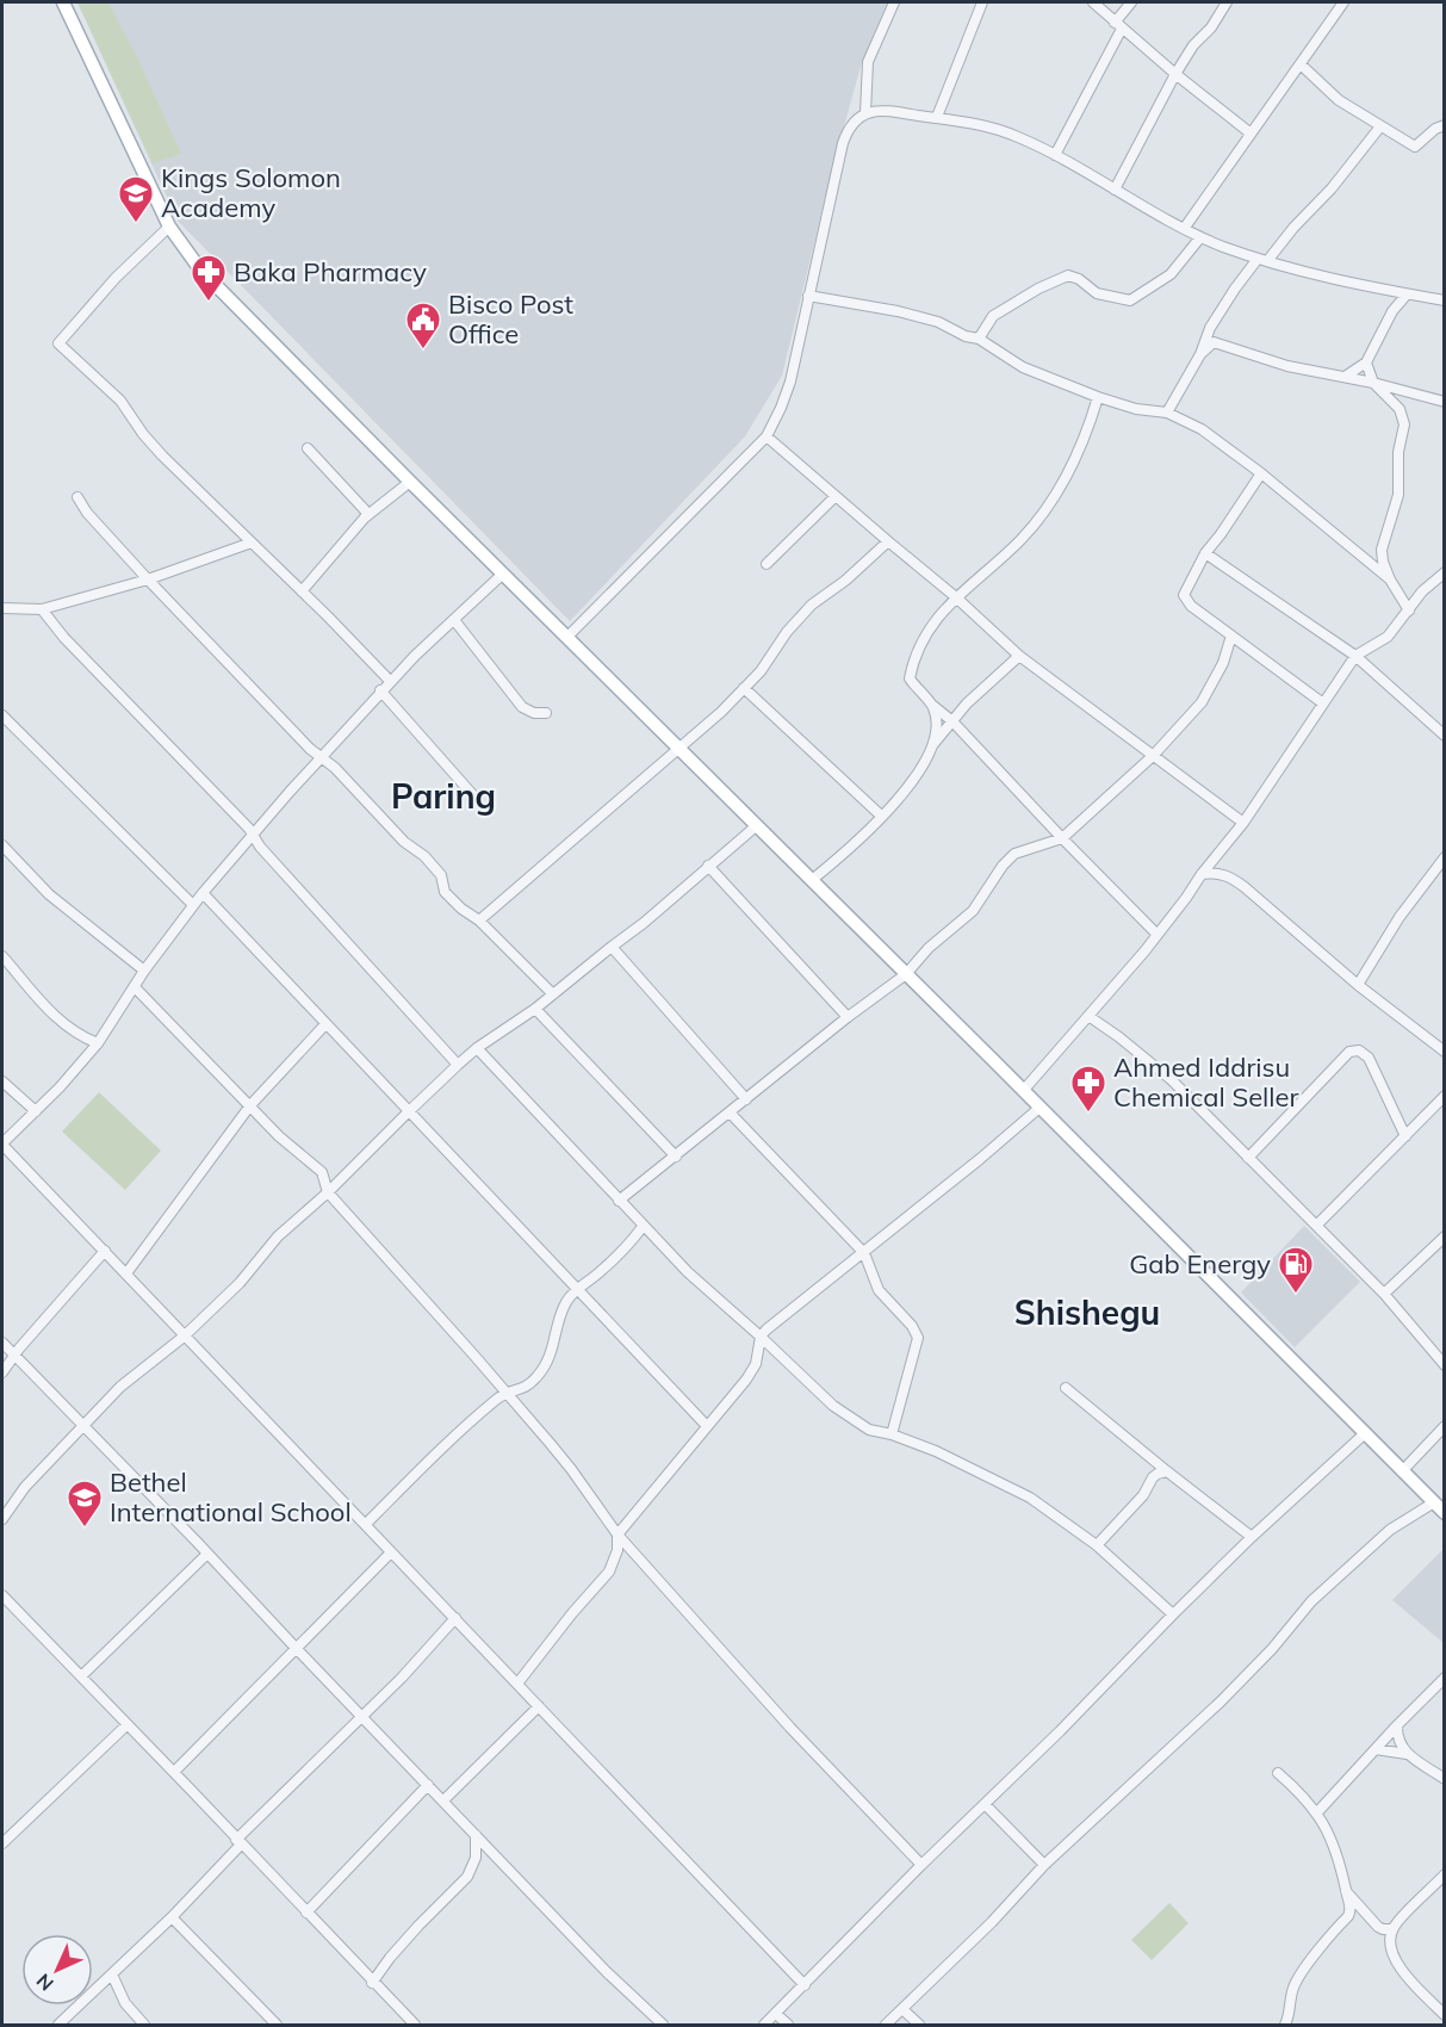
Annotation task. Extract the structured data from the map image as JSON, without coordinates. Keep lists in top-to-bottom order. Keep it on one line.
{"districts":["Paring","Shishegu"],"places":{"school or university":["Kings Solomon Academy","Bethel International School"],"pharmacy":["Baka Pharmacy","Ahmed Iddrisu Chemical Seller"],"public building":["Bisco Post Office"],"fuel station":["Gab Energy"]},"north":"bottom left"}
